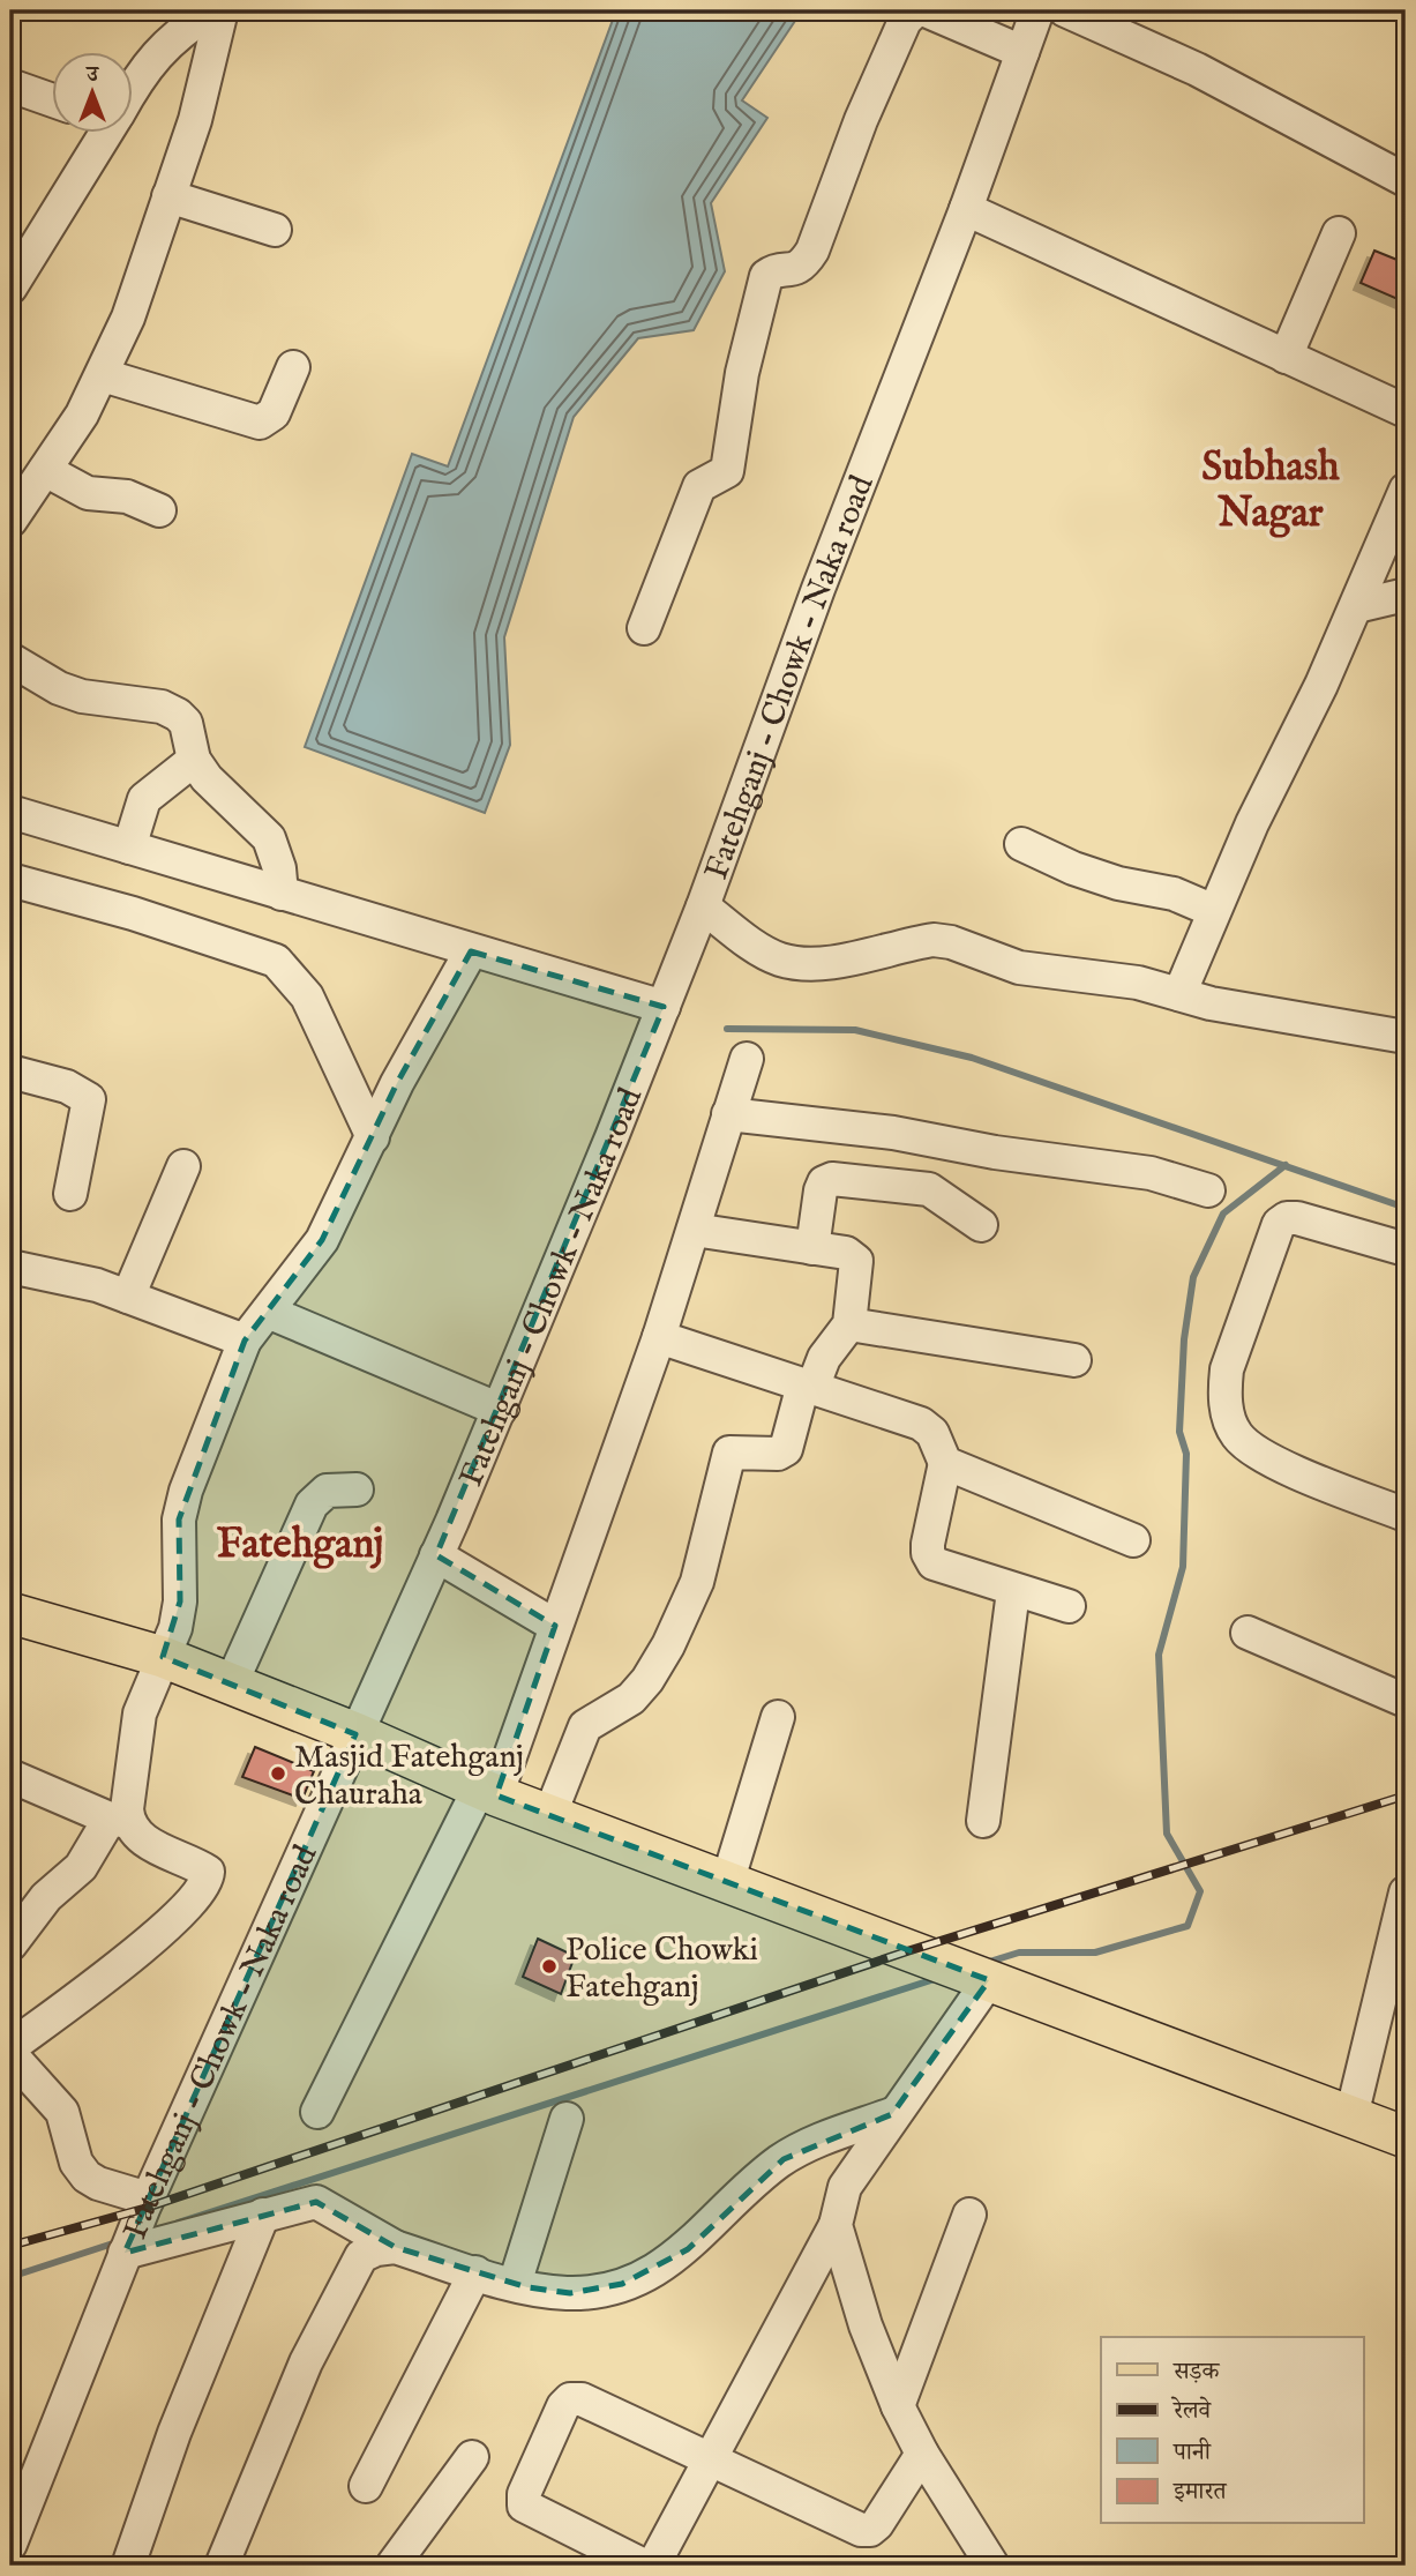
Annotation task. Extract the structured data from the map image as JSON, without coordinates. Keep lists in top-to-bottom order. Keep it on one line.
{"streets":{"street":["Fatehganj - Chowk - Naka road"]},"districts":["Subhash Nagar","Fatehganj"],"places":["Masjid Fatehganj Chauraha","Police Chowki Fatehganj"],"legend":["सड़क","रेलवे","पानी","इमारत"],"north":"top"}
